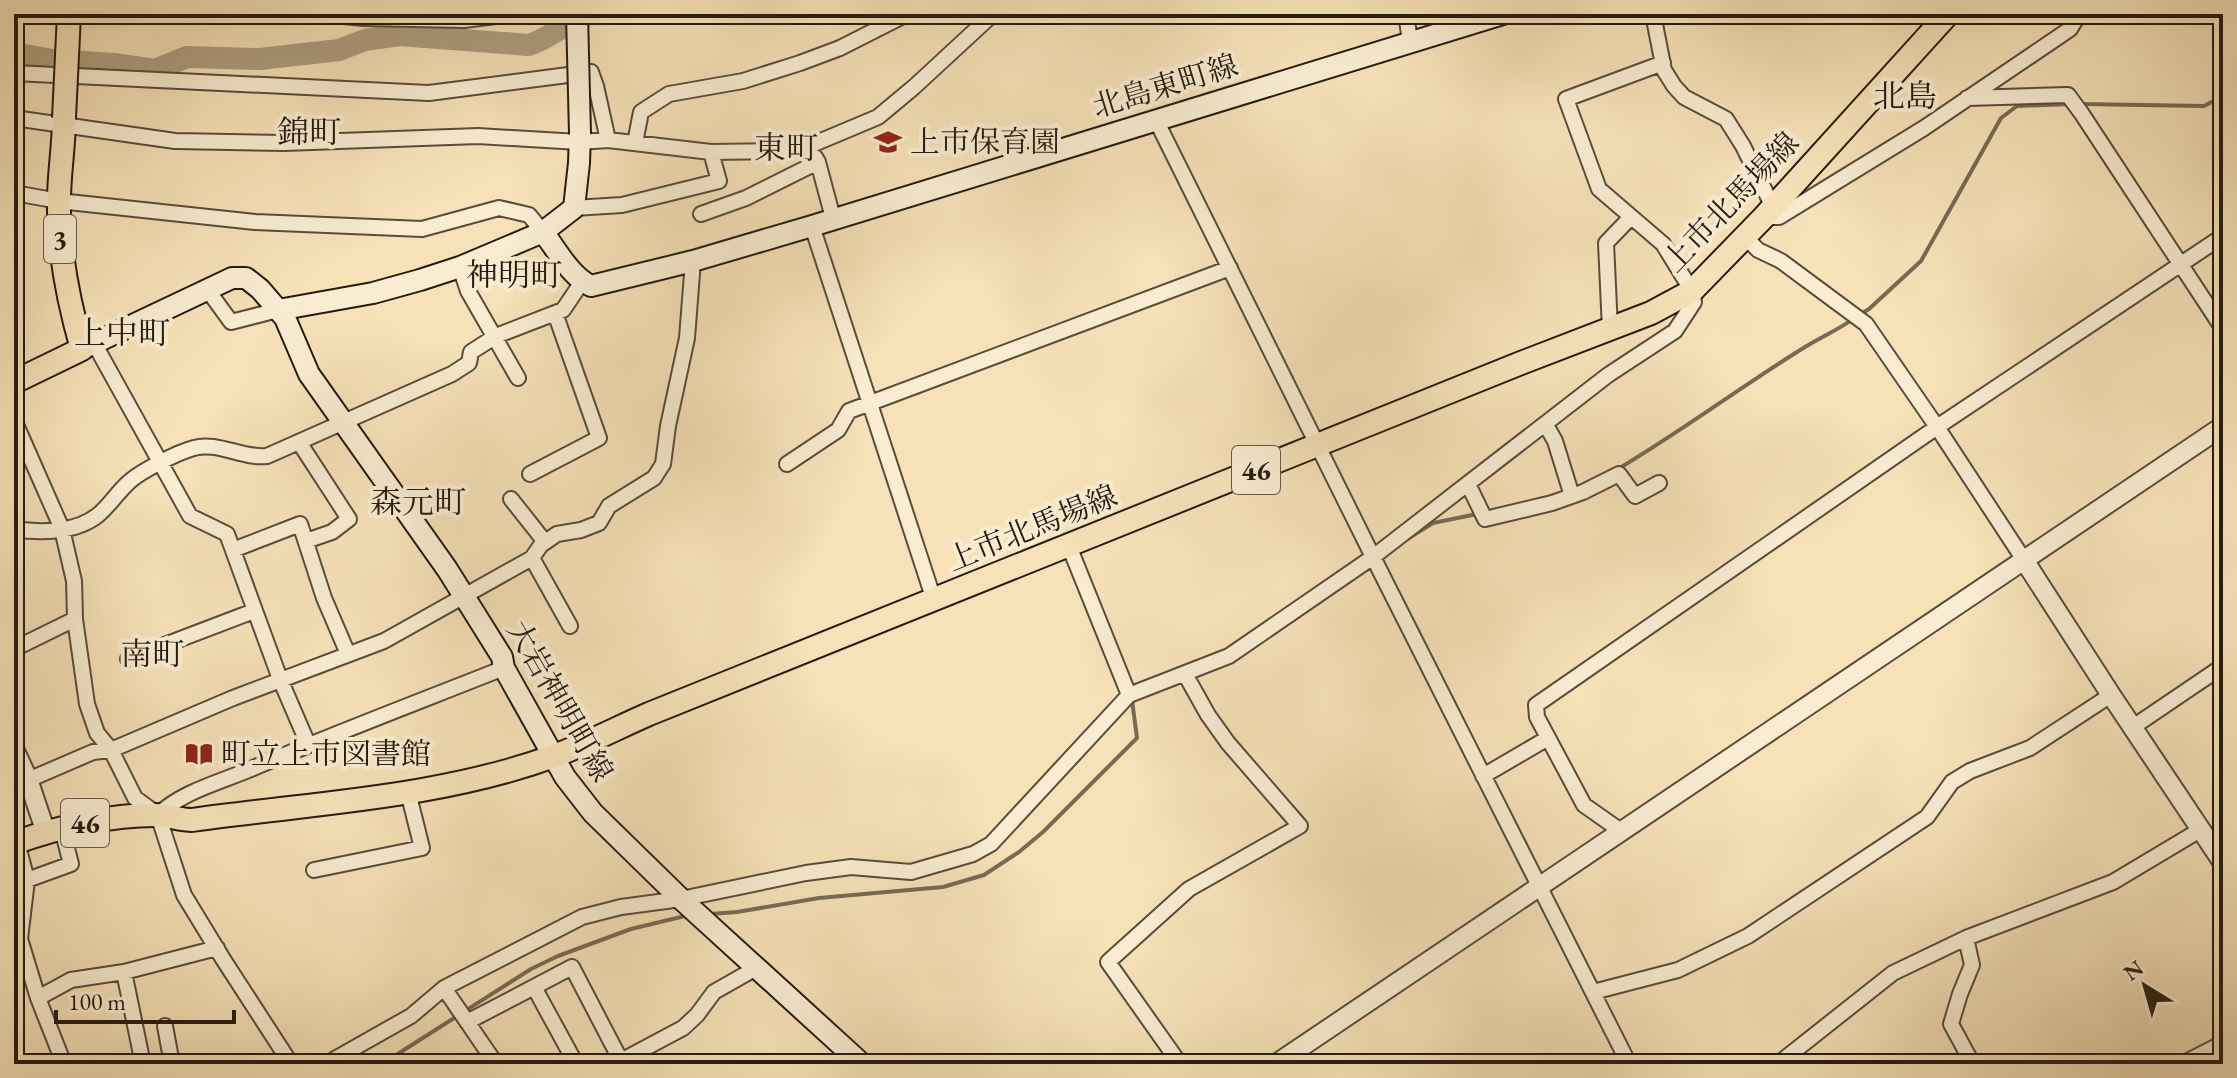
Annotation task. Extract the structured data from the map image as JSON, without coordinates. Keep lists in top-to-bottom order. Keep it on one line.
{"streets":{"main road":["北島東町線","上市北馬場線","3","46","大岩神明町線"]},"crossings":[["上市北馬場線","大岩神明町線"]],"districts":["北島","錦町","東町","神明町","上中町","森元町","南町"],"places":{"school or university":["上市保育園"],"library":["町立上市図書館"]},"scale_bar":"100 m","north":"top left"}
